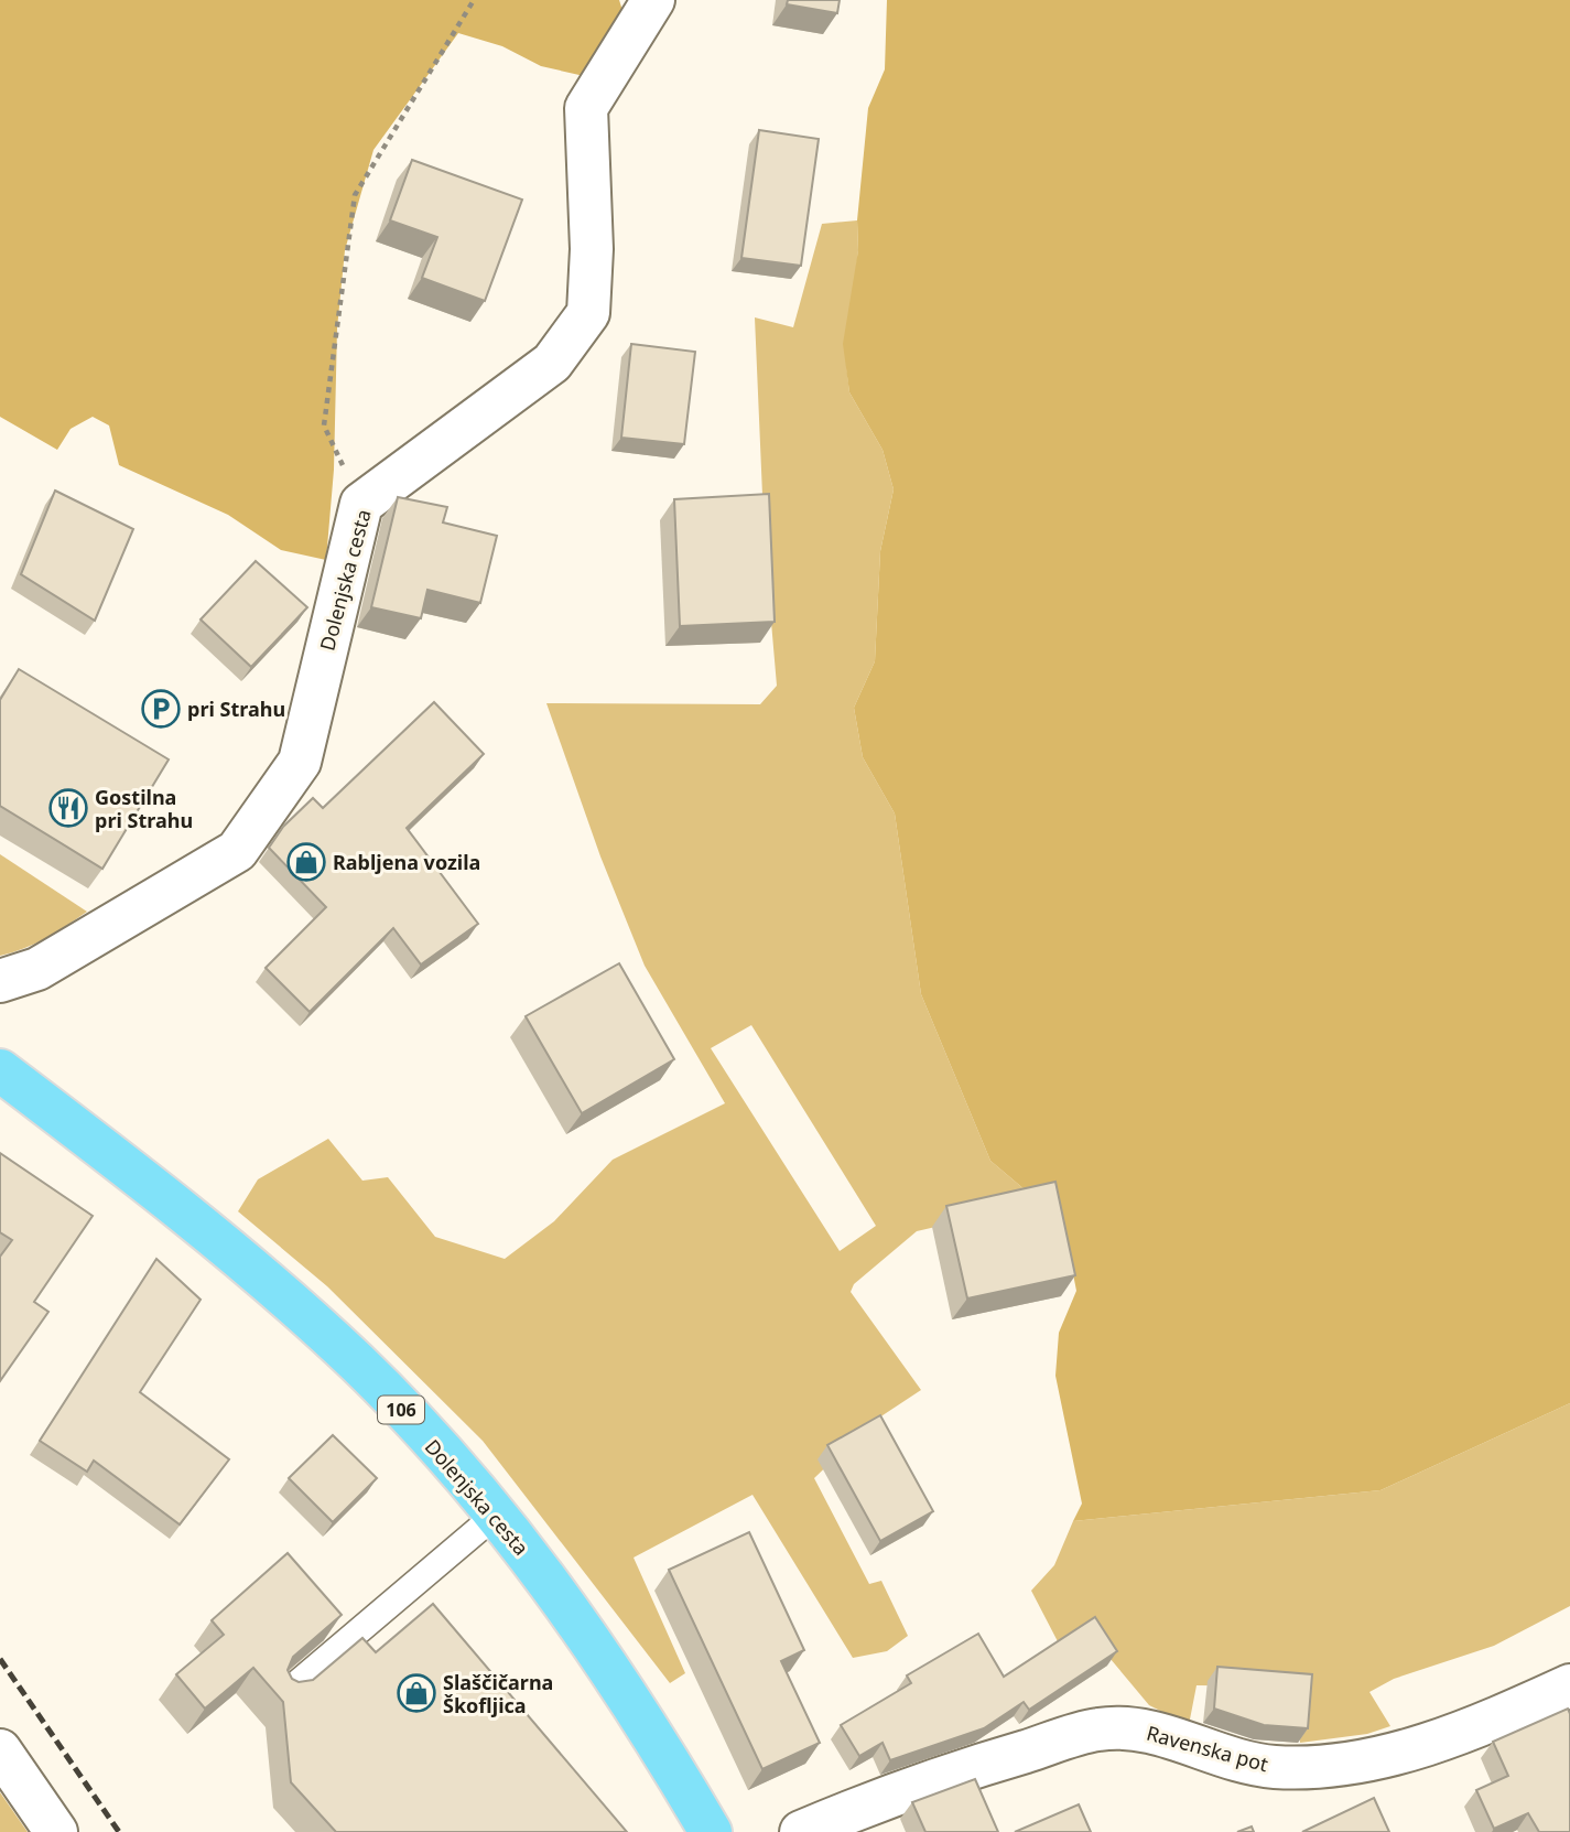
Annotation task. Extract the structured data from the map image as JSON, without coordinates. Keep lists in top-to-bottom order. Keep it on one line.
{"streets":{"main road":["Dolenjska cesta","106"],"street":["Ravenska pot"]},"places":{"parking":["pri Strahu"],"restaurant":["Gostilna pri Strahu"],"shop":["Rabljena vozila","Slaščičarna Škofljica"]}}
